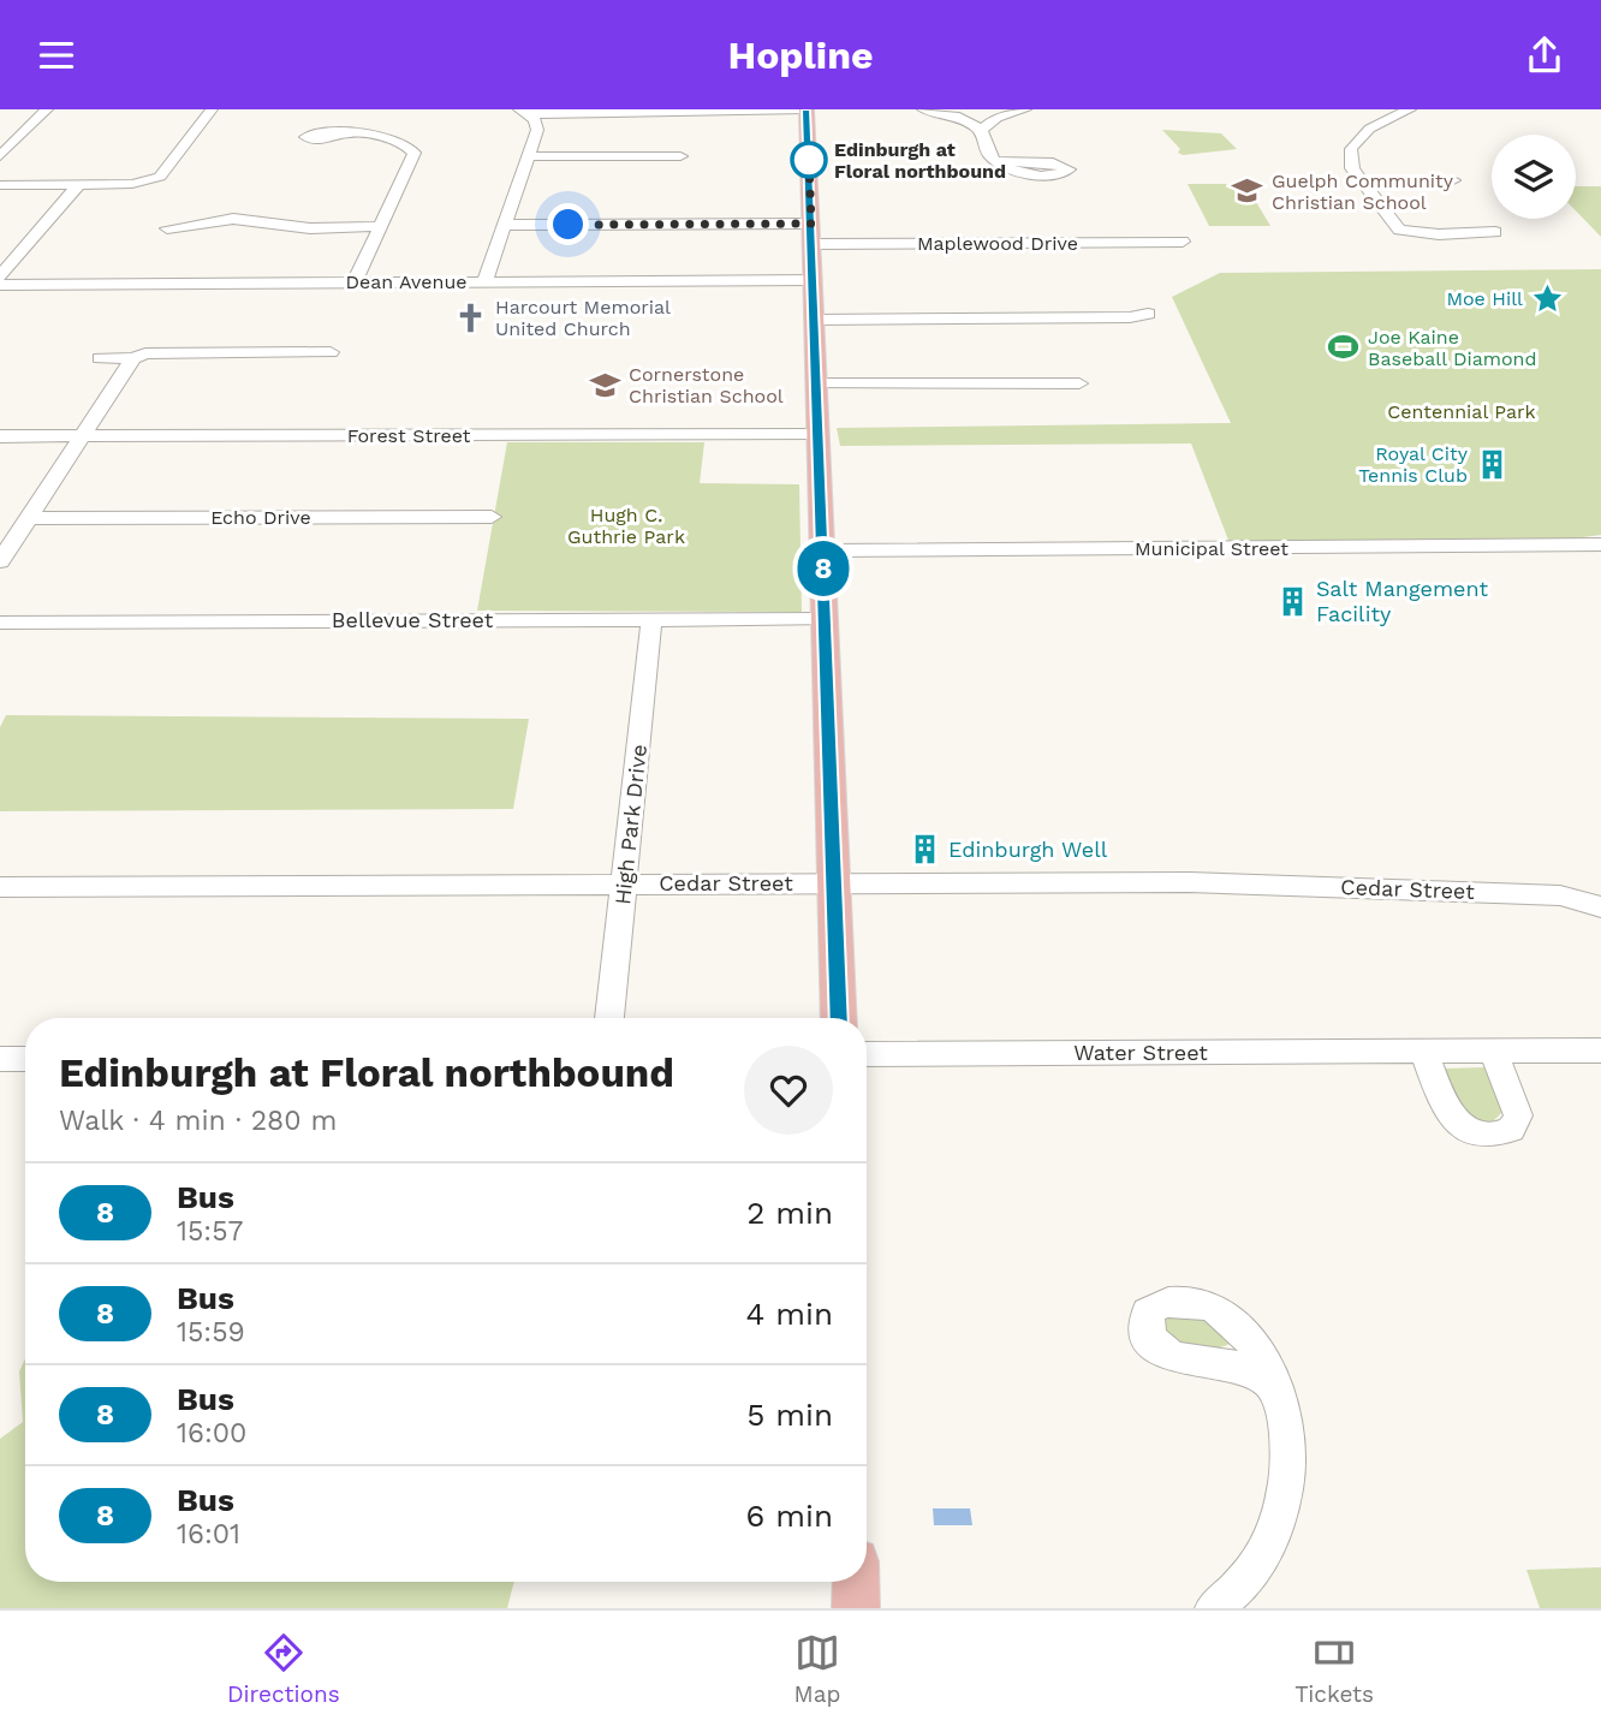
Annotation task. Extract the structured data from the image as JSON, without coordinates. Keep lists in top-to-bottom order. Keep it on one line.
{"streets":{"street":["Maplewood Drive","Dean Avenue","Forest Street","Echo Drive","Municipal Street","Bellevue Street","High Park Drive","Cedar Street","Water Street"]},"crossings":[["Bellevue Street","High Park Drive"],["High Park Drive","Cedar Street"]],"parks":["Centennial Park","Hugh C. Guthrie Park"],"places":{"other":["Edinburgh at Floral northbound"],"school or university":["Guelph Community Christian School","Cornerstone Christian School"],"place":["Moe Hill"],"church":["Harcourt Memorial United Church"],"sports":["Joe Kaine Baseball Diamond"],"building":["Royal City Tennis Club","Salt Mangement Facility","Edinburgh Well"]},"lines":["bus line 8"],"page":{"header":"Hopline","on_map":"8","heading":["Edinburgh at Floral northbound","Walk · 4 min · 280 m"],"list":[{"mark":"8","name":"Bus","note":"15:57","value":"2 min"},{"mark":"8","name":"Bus","note":"15:59","value":"4 min"},{"mark":"8","name":"Bus","note":"16:00","value":"5 min"},{"mark":"8","name":"Bus","note":"16:01","value":"6 min"}],"tabs":["Directions","Map","Tickets"]}}
